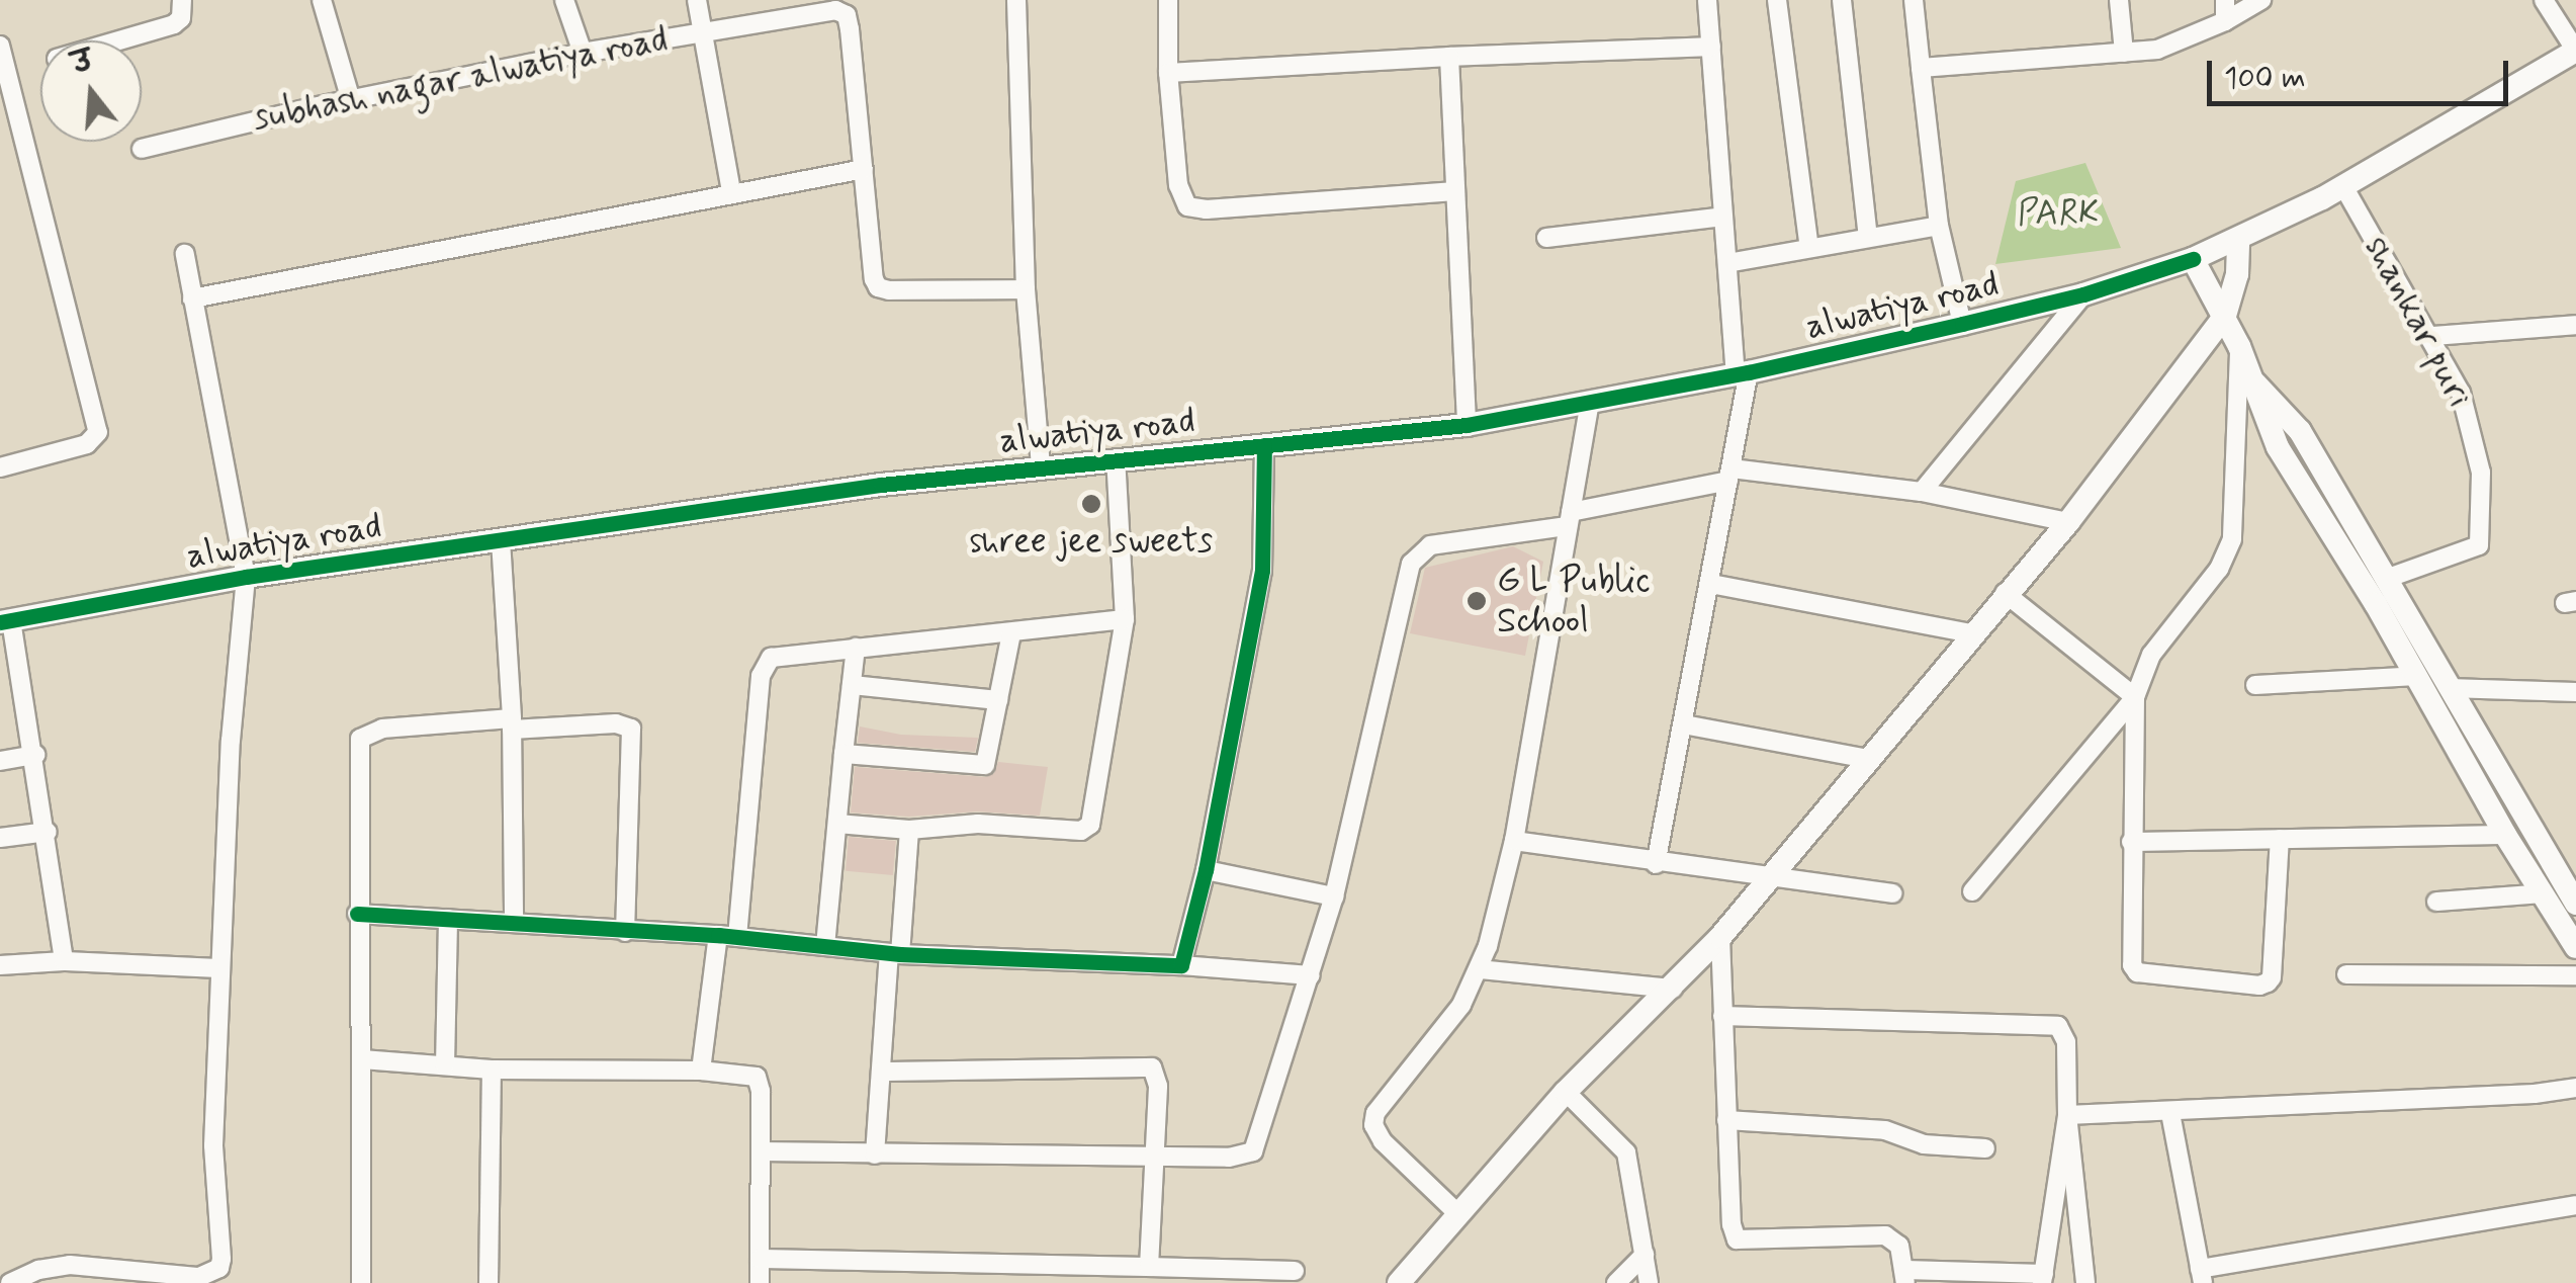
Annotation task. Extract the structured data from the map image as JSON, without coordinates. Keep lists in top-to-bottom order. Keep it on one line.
{"streets":{"street":["subhash nagar alwatiya road","alwatiya road","shankar puri"]},"crossings":[["alwatiya road","shankar puri"]],"parks":["PARK"],"places":["shree jee sweets","G L Public School"],"scale_bar":"100 m","north":"top"}
